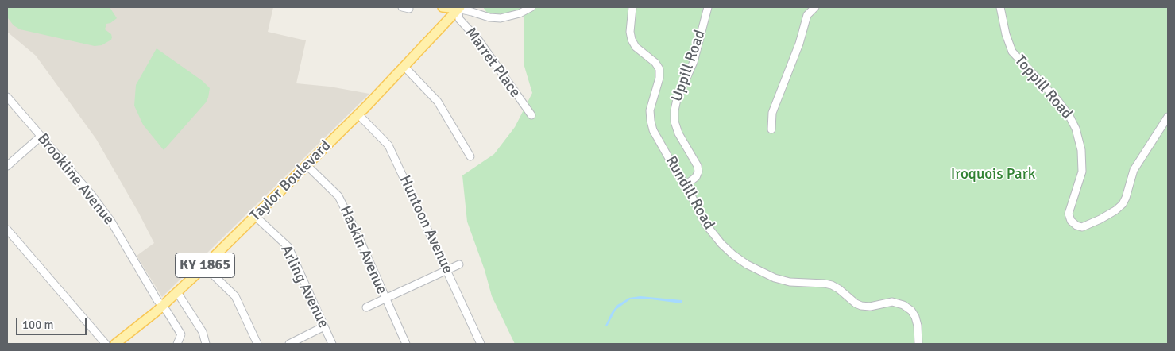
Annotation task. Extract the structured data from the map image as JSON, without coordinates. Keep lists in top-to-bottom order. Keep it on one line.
{"streets":{"main road":["Taylor Boulevard","KY 1865"],"street":["Marret Place","Uppill Road","Toppill Road","Brookline Avenue","Rundill Road","Huntoon Avenue","Haskin Avenue","Arling Avenue"]},"crossings":[["Marret Place","Taylor Boulevard"],["Uppill Road","Rundill Road"],["Brookline Avenue","Taylor Boulevard"],["Taylor Boulevard","Huntoon Avenue"],["Taylor Boulevard","Haskin Avenue"],["Taylor Boulevard","Arling Avenue"]],"parks":["Iroquois Park"],"scale_bar":"100 m"}
